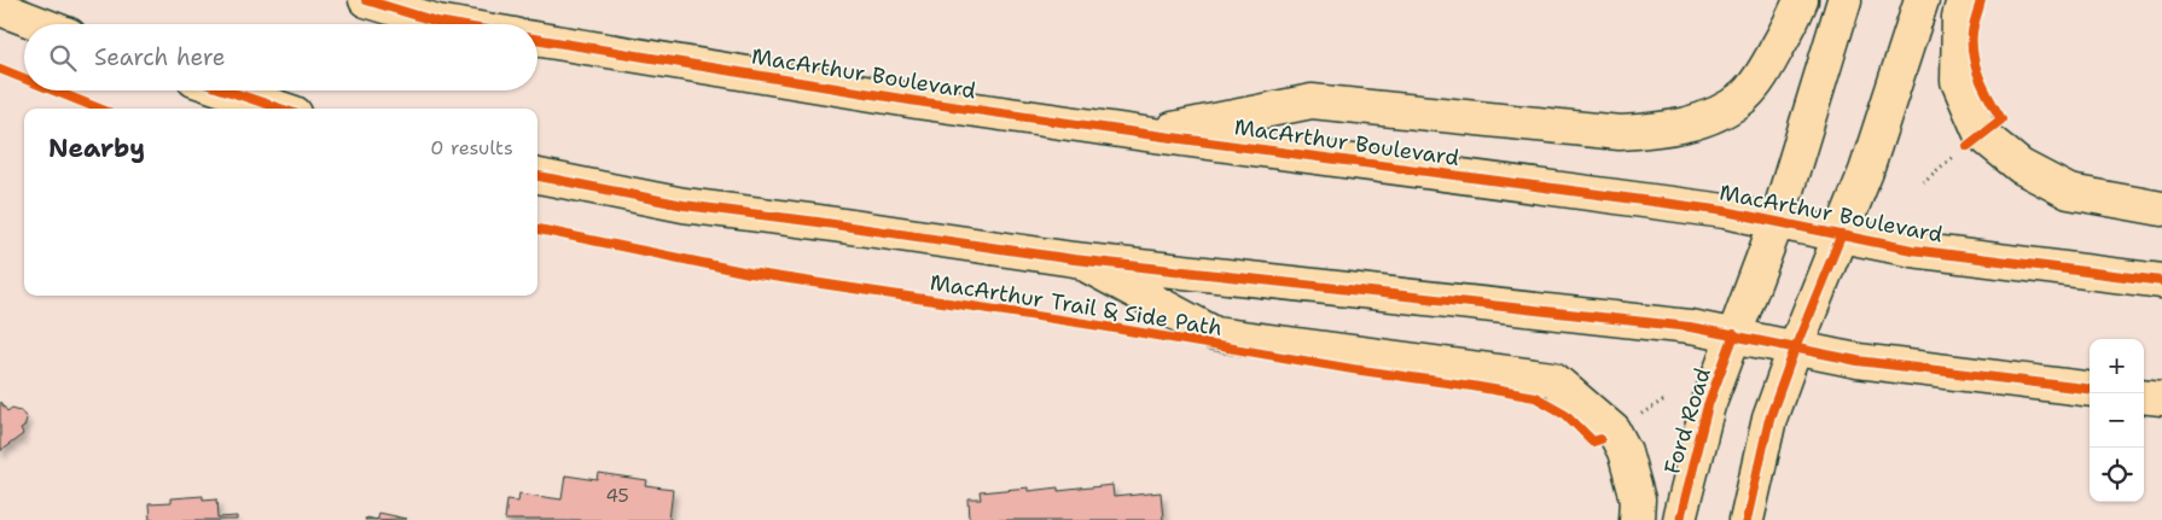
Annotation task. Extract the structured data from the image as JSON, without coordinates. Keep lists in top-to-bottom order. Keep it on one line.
{"streets":{"main road":["MacArthur Boulevard","Ford Road"],"cycle path":["MacArthur Trail & Side Path"]},"crossings":[["MacArthur Boulevard","Ford Road"]],"house_numbers":["45"],"page":{"search":"Search here","heading":["Nearby","0 results"],"map_buttons":["+","−"]}}
